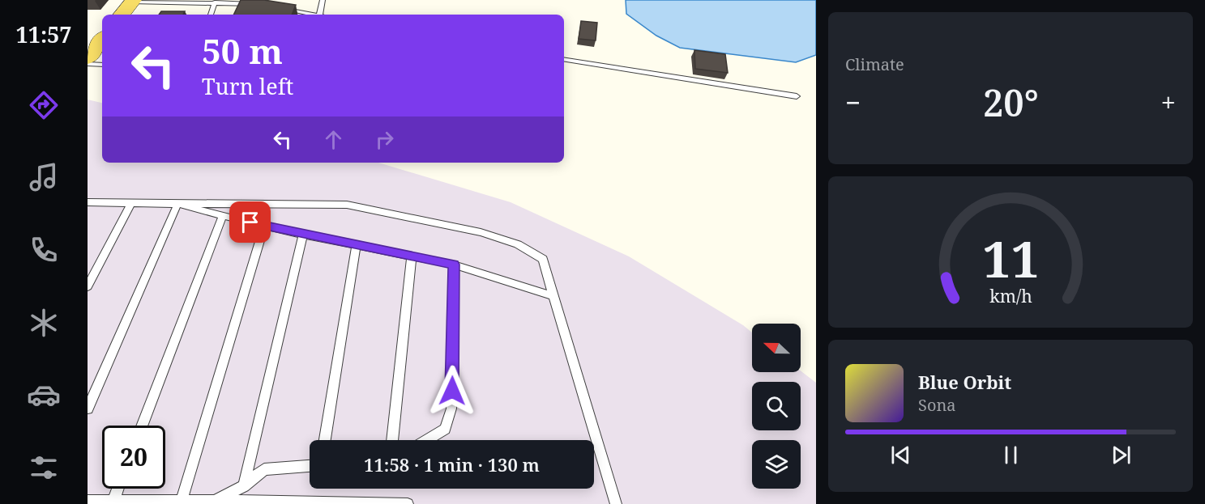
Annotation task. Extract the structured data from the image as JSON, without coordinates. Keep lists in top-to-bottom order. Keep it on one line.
{"north":"left","page":{"tabs":"11:57","tile":"Climate","turn":["50 m","Turn left"],"heat":["−","20°","+"],"song":["Blue Orbit","Sona"],"limit":"20","trip":"11:58 · 1 min · 130 m","gauge":["11","km/h"]}}
